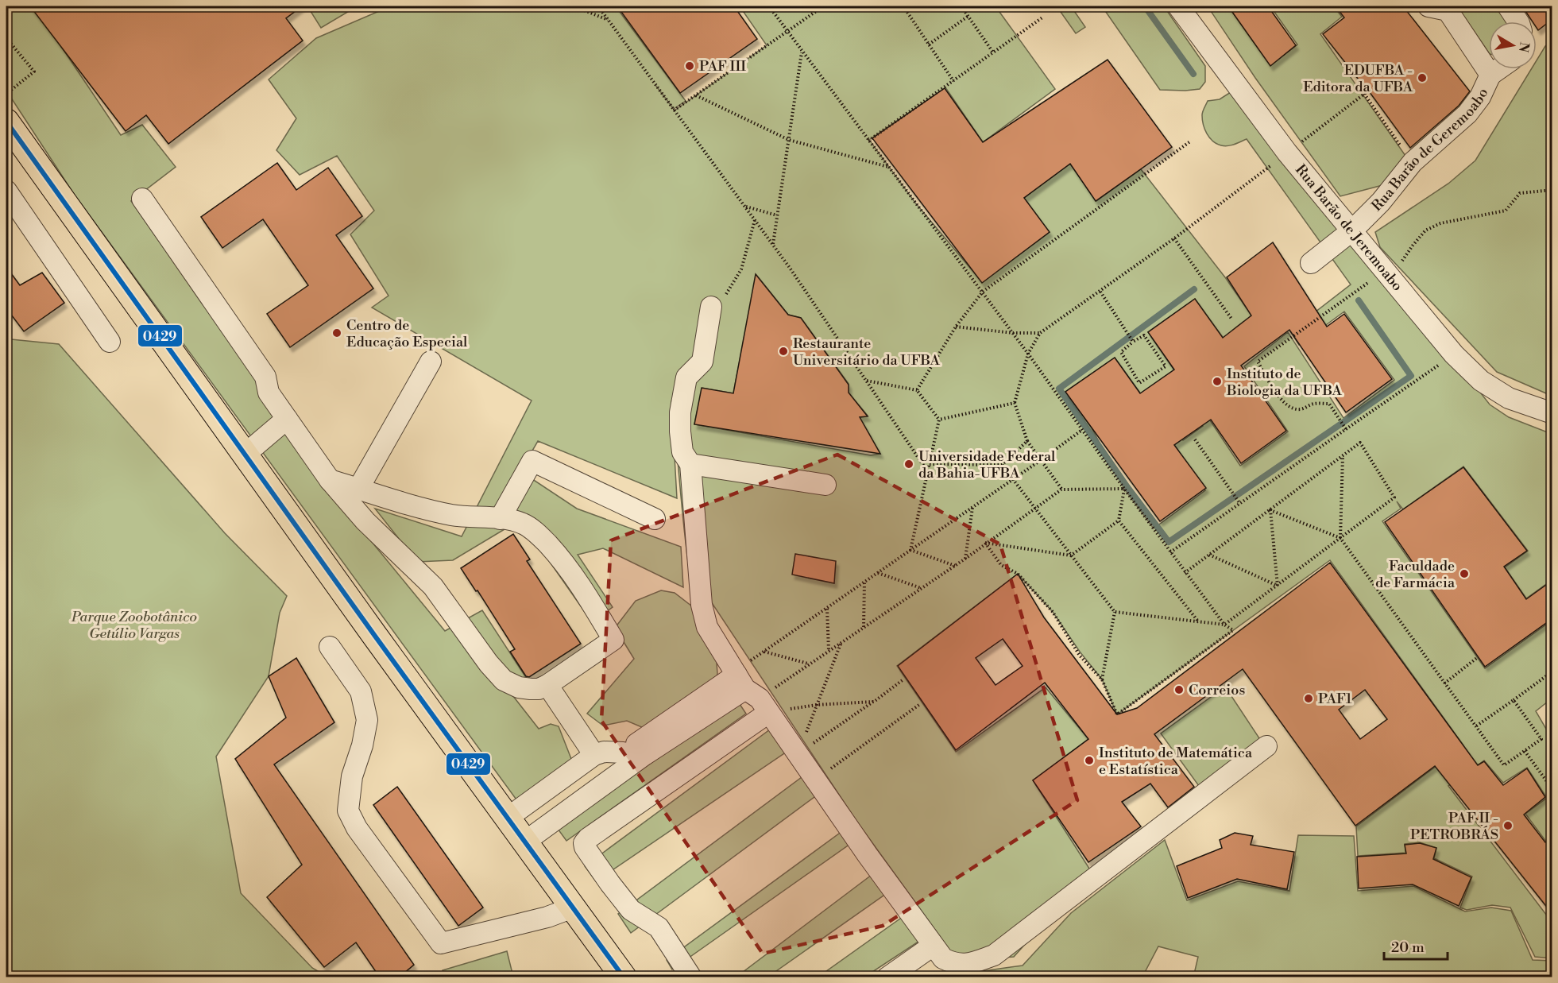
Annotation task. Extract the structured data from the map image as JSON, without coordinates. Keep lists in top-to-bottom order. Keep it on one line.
{"streets":{"lane":["Rua Barão de Geremoabo","Rua Barão de Jeremoabo"]},"crossings":[["Rua Barão de Geremoabo","Rua Barão de Jeremoabo"]],"parks":["Parque Zoobotânico Getúlio Vargas"],"places":["PAF III","EDUFBA - Editora da UFBA","Centro de Educação Especial","Restaurante Universitário da UFBA","Instituto de Biologia da UFBA","Universidade Federal da Bahia-UFBA","Faculdade de Farmácia","Correios","PAF1","Instituto de Matemática e Estatística","PAF II - PETROBRÁS"],"lines":["transit line 0429"],"scale_bar":"20 m","north":"right"}
